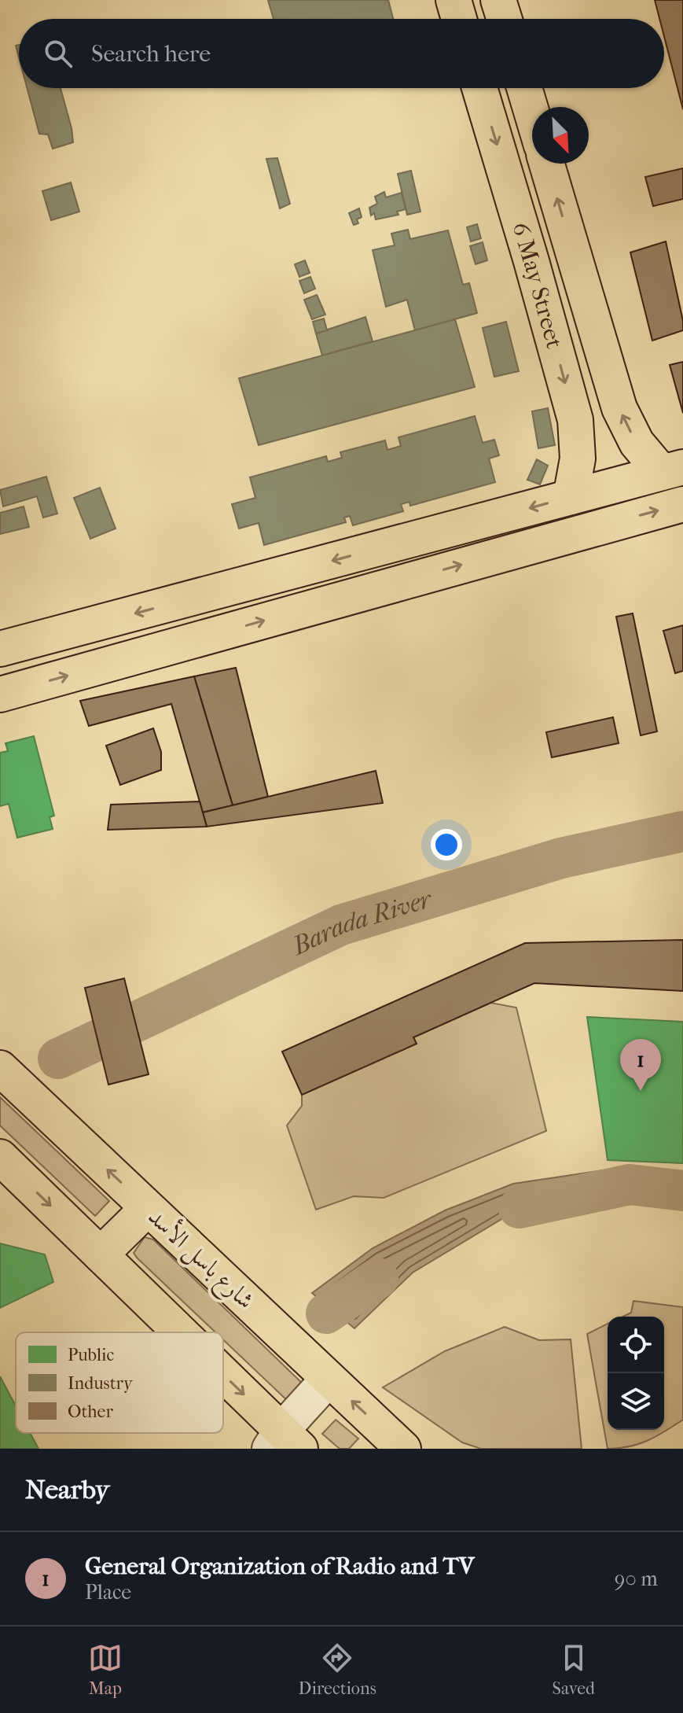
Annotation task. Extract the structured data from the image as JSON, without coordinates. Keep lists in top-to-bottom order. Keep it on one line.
{"streets":{"main road":["6 May Street","شارع باسل الأسد"]},"water":["Barada River"],"legend":["Public","Industry","Other"],"north":"bottom right","page":{"search":"Search here","pins":"1","heading":"Nearby","list":[{"mark":"1","name":"General Organization of Radio and TV","note":"Place","value":"90 m"}],"nav":["Map","Directions","Saved"]}}
